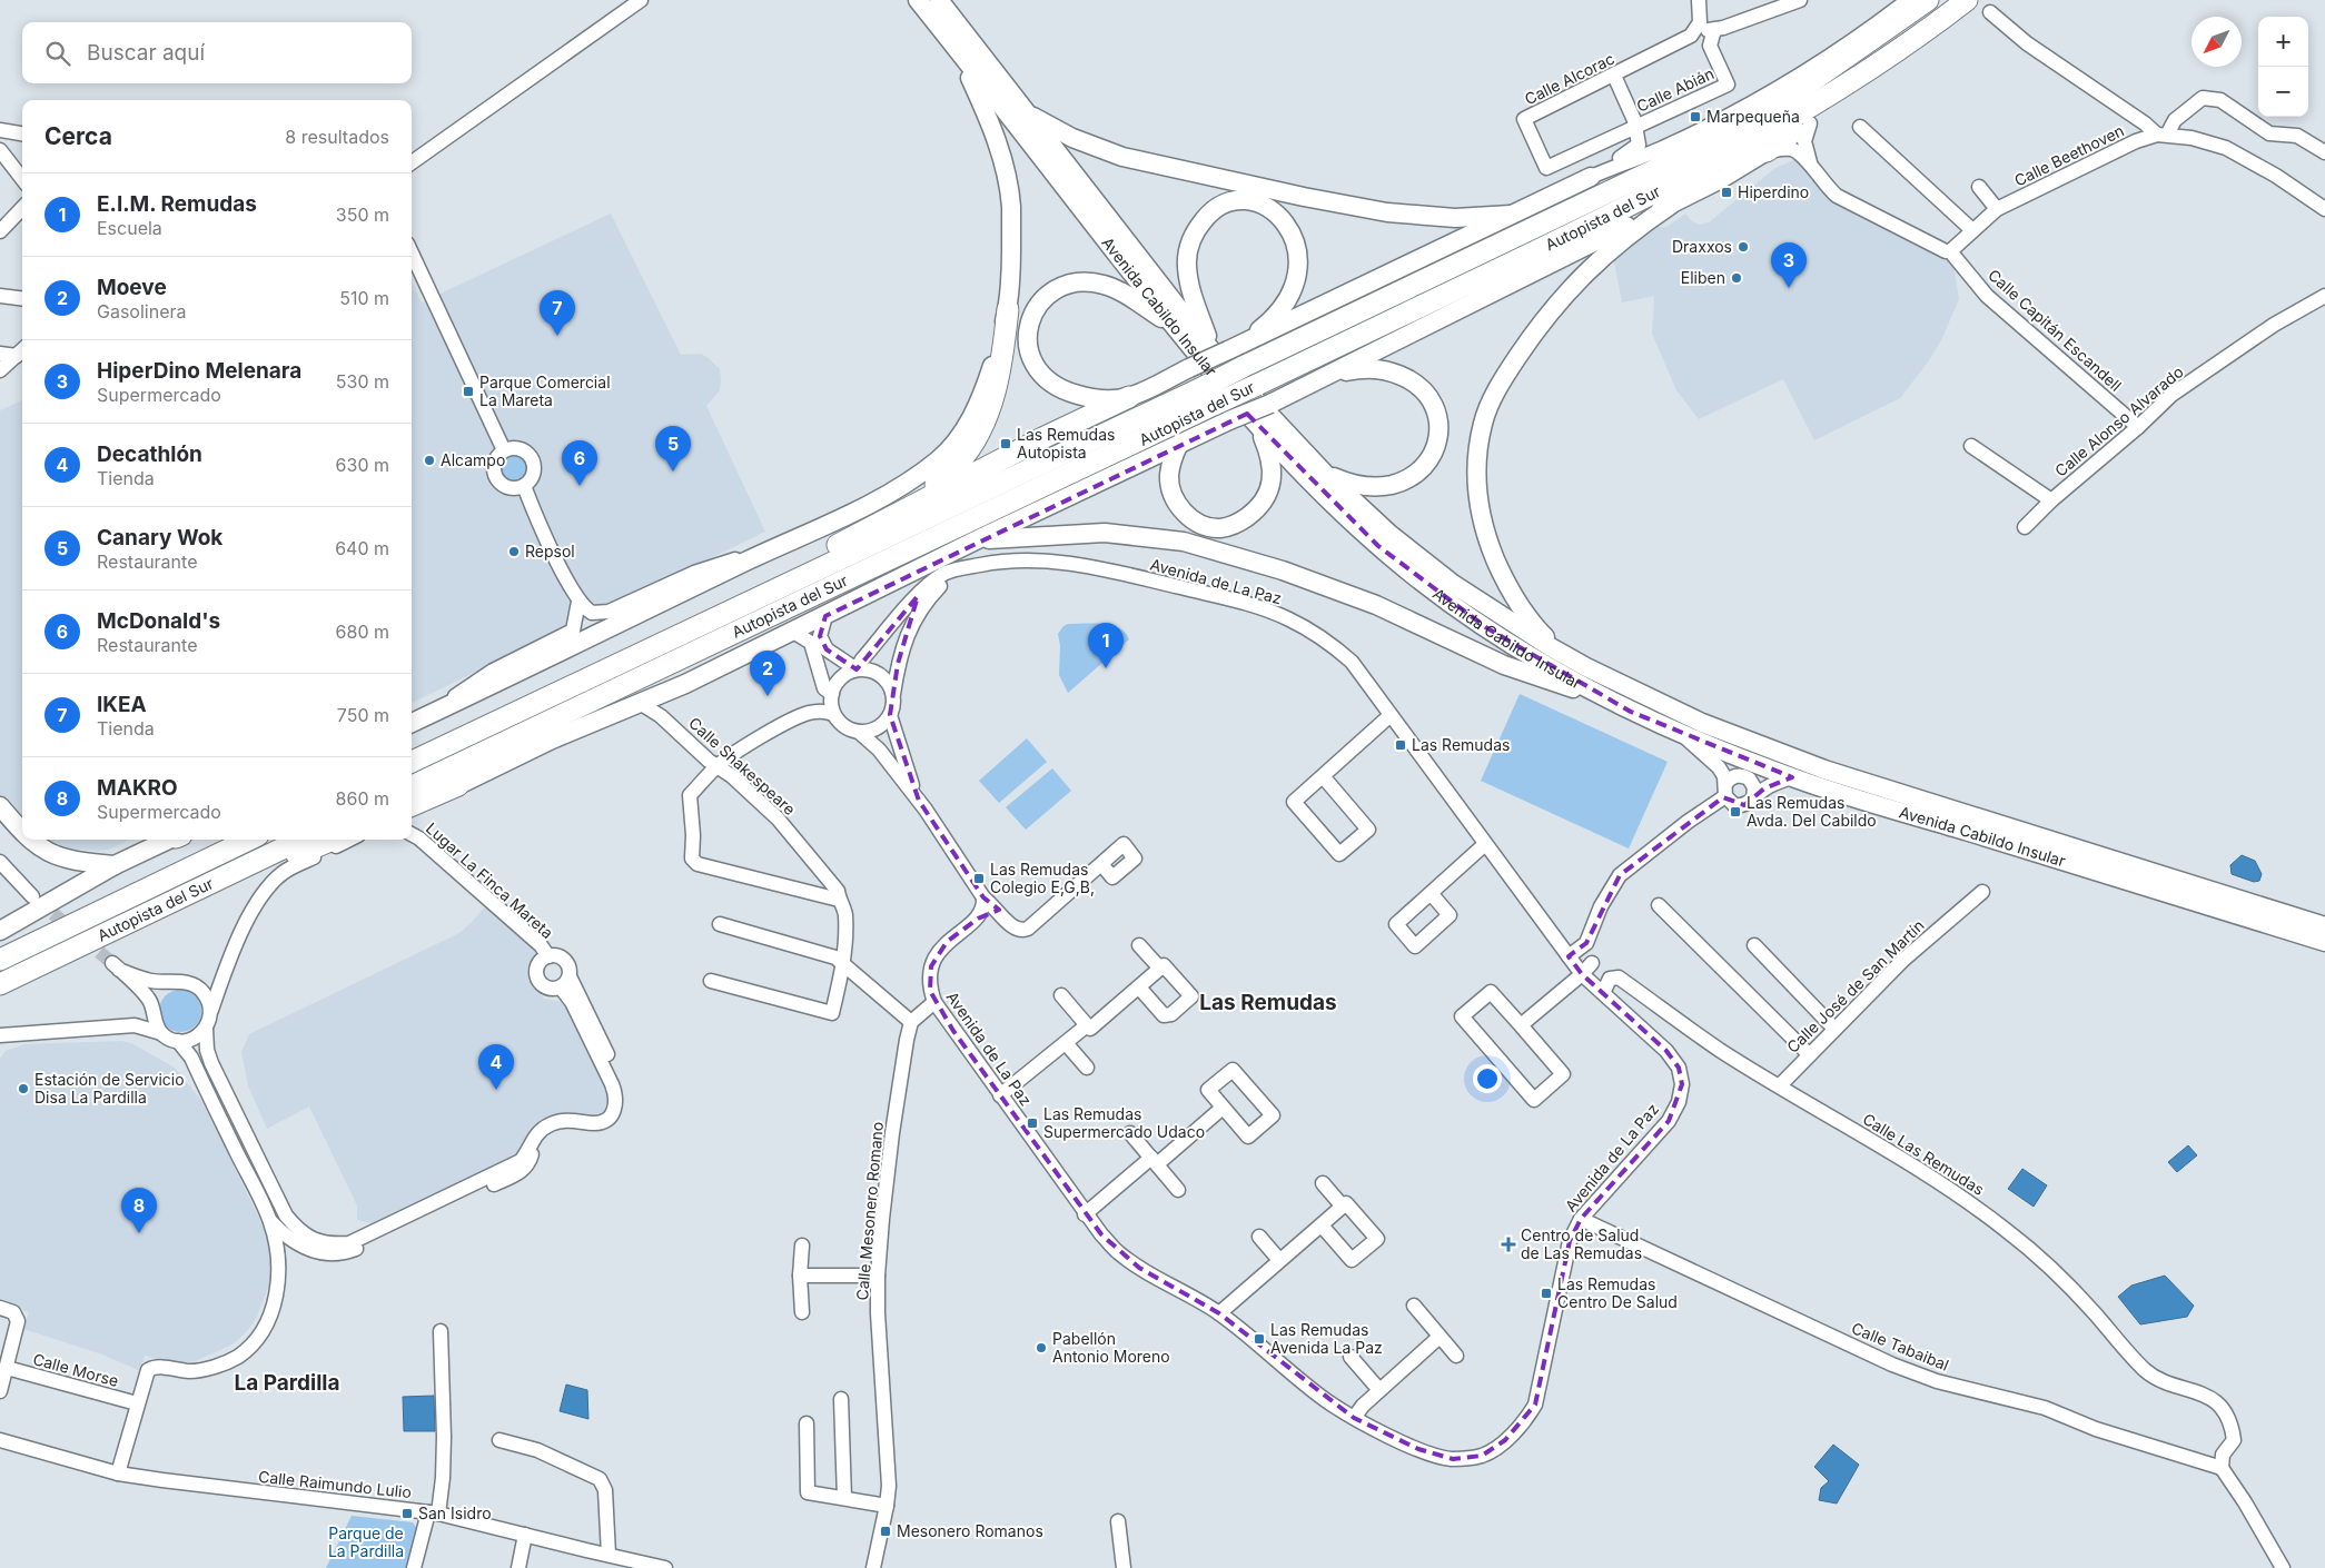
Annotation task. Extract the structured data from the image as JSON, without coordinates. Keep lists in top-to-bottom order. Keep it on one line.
{"streets":{"highway":["Autopista del Sur"],"main road":["Avenida Cabildo Insular"],"street":["Calle Alcorac","Calle Abián","Calle Beethoven","Calle Capitán Escandell","Calle Alonso Alvarado","Avenida de La Paz","Calle Shakespeare","Lugar La Finca Mareta","Calle José de San Martín","Calle Las Remudas","Calle Mesonero Romano","Calle Tabaibal","Calle Morse","Calle Raimundo Lulio"]},"crossings":[["Calle Alcorac","Calle Abián"],["Calle Beethoven","Calle Capitán Escandell"],["Autopista del Sur","Avenida Cabildo Insular"],["Calle Capitán Escandell","Calle Alonso Alvarado"],["Avenida de La Paz","Calle Las Remudas"],["Avenida de La Paz","Calle Tabaibal"],["Calle José de San Martín","Calle Las Remudas"],["Calle Las Remudas","Calle Tabaibal"]],"districts":["Las Remudas","La Pardilla"],"parks":["Parque de La Pardilla"],"places":{"transit":["Marpequeña","Hiperdino","Parque Comercial La Mareta","Las Remudas Autopista","Las Remudas","Las Remudas Avda. Del Cabildo","Las Remudas Colegio E,G,B,","Las Remudas Supermercado Udaco","Las Remudas Centro De Salud","Las Remudas Avenida La Paz","San Isidro","Mesonero Romanos"],"other":["Draxxos","Eliben","Alcampo","Repsol","Estación de Servicio Disa La Pardilla","Pabellón Antonio Moreno"],"health":["Centro de Salud de Las Remudas"]},"north":"bottom left","page":{"map_buttons":["+","−"],"search":"Buscar aquí","heading":["Cerca","8 resultados"],"list":[{"mark":"1","name":"E.I.M. Remudas","note":"Escuela","value":"350 m"},{"mark":"2","name":"Moeve","note":"Gasolinera","value":"510 m"},{"mark":"3","name":"HiperDino Melenara","note":"Supermercado","value":"530 m"},{"mark":"4","name":"Decathlón","note":"Tienda","value":"630 m"},{"mark":"5","name":"Canary Wok","note":"Restaurante","value":"640 m"},{"mark":"6","name":"McDonald's","note":"Restaurante","value":"680 m"},{"mark":"7","name":"IKEA","note":"Tienda","value":"750 m"},{"mark":"8","name":"MAKRO","note":"Supermercado","value":"860 m"}],"pins":["3","7","5","6","1","2","4","8"]}}
